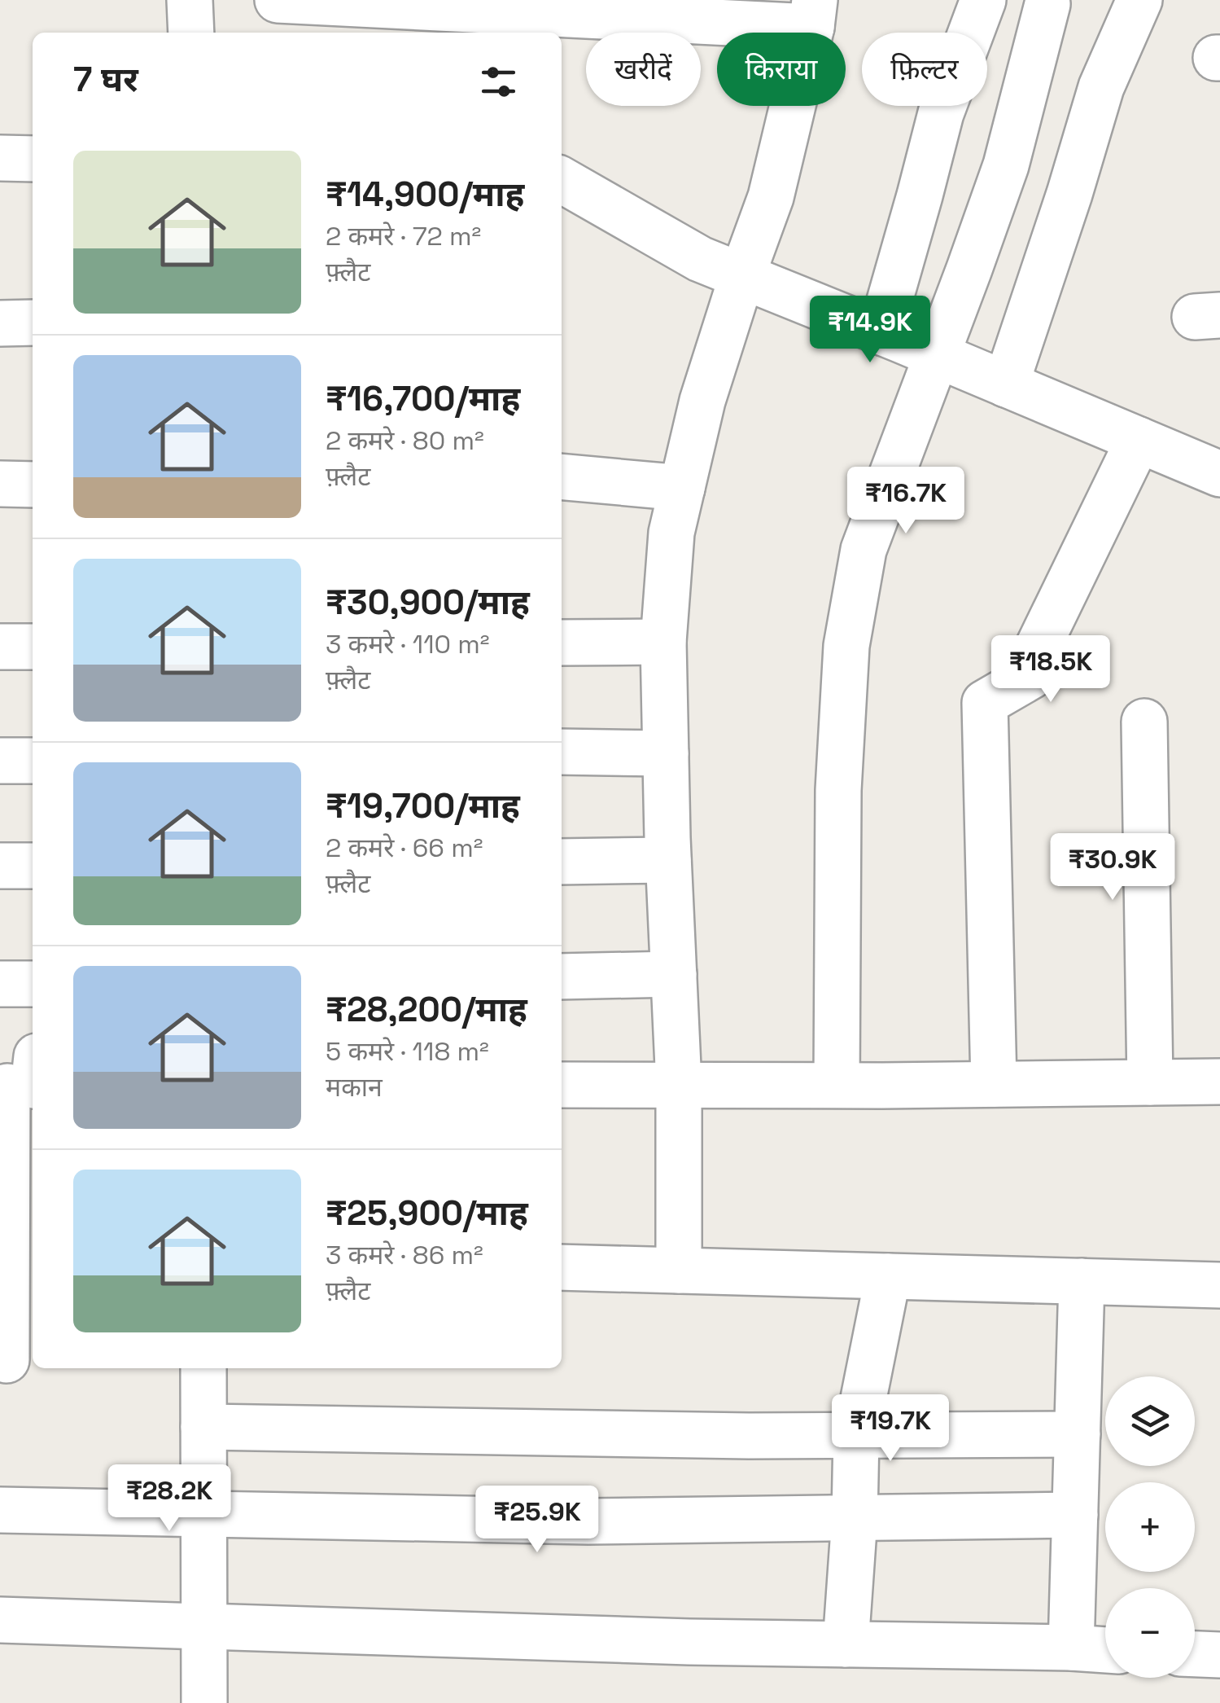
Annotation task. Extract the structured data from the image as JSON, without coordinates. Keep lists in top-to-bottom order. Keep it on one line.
{"page":{"chip":["खरीदें","किराया","फ़िल्टर"],"heading":"7 घर","list":[{"name":"₹14,900/माह","note":"2 कमरे · 72 m² · फ़्लैट"},{"name":"₹16,700/माह","note":"2 कमरे · 80 m² · फ़्लैट"},{"name":"₹30,900/माह","note":"3 कमरे · 110 m² · फ़्लैट"},{"name":"₹19,700/माह","note":"2 कमरे · 66 m² · फ़्लैट"},{"name":"₹28,200/माह","note":"5 कमरे · 118 m² · मकान"},{"name":"₹25,900/माह","note":"3 कमरे · 86 m² · फ़्लैट"}],"price":["₹14.9K","₹16.7K","₹18.5K","₹30.9K","₹19.7K","₹28.2K","₹25.9K"],"map_buttons":["+","−"]}}
